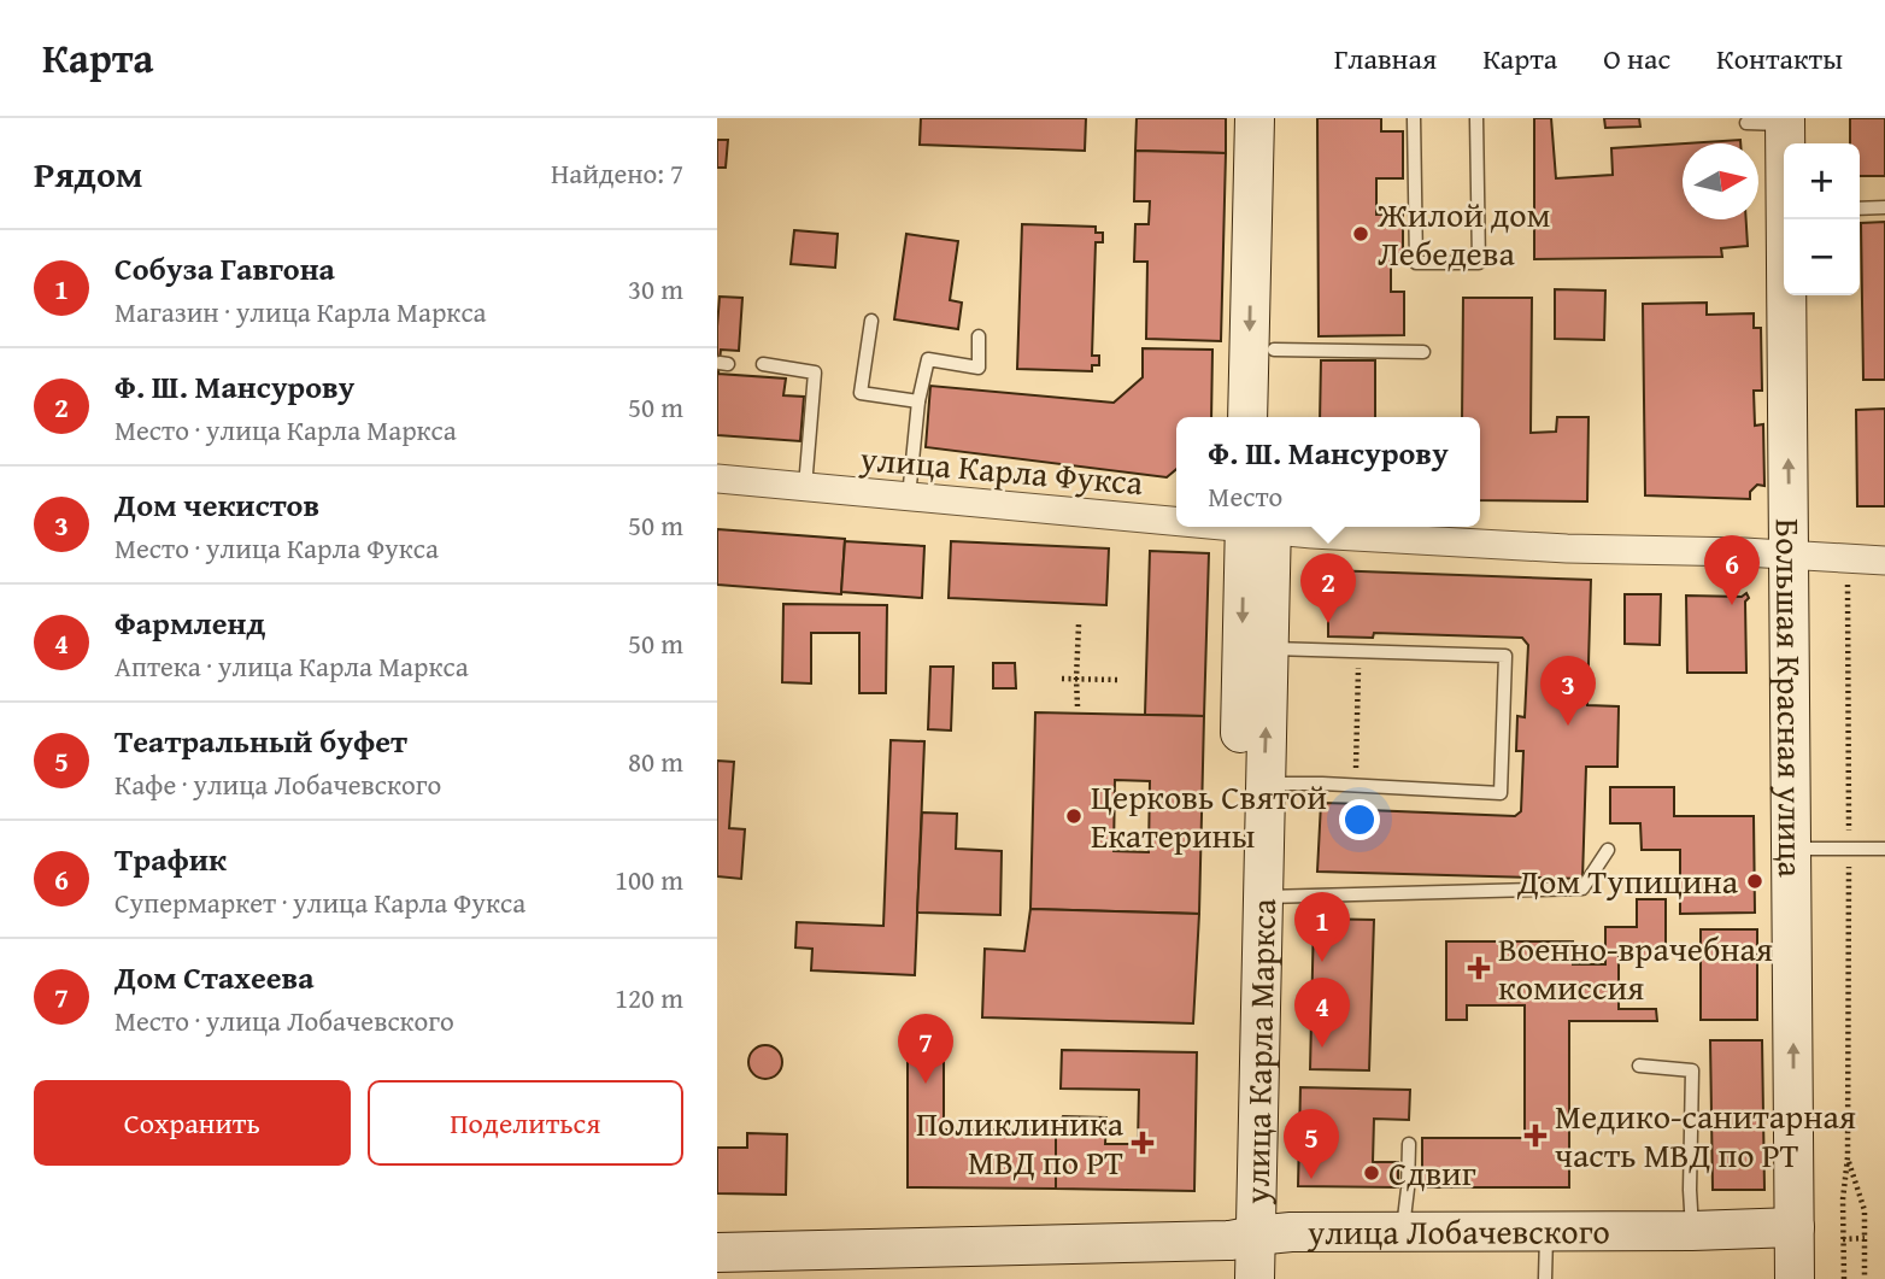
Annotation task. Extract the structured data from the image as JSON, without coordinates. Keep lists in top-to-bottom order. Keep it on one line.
{"streets":{"street":["улица Карла Фукса","Большая Красная улица","улица Карла Маркса","улица Лобачевского"]},"crossings":[["улица Карла Фукса","Большая Красная улица"],["Большая Красная улица","улица Лобачевского"],["улица Карла Маркса","улица Лобачевского"]],"one_way":["Большая Красная улица"],"places":{"other":["Жилой дом Лебедева","Церковь Святой Екатерины","Дом Тупицина","Сдвиг"],"health":["Военно-врачебная комиссия","Медико-санитарная часть МВД по РТ","Поликлиника МВД по РТ"]},"north":"right","page":{"header":"Карта","nav":["Главная","Карта","О нас","Контакты"],"heading":["Рядом","Найдено: 7"],"map_buttons":["+","−"],"list":[{"mark":"1","name":"Собуза Гавгона","note":"Магазин · улица Карла Маркса","value":"30 m"},{"mark":"2","name":"Ф. Ш. Мансурову","note":"Место · улица Карла Маркса","value":"50 m"},{"mark":"3","name":"Дом чекистов","note":"Место · улица Карла Фукса","value":"50 m"},{"mark":"4","name":"Фармленд","note":"Аптека · улица Карла Маркса","value":"50 m"},{"mark":"5","name":"Театральный буфет","note":"Кафе · улица Лобачевского","value":"80 m"},{"mark":"6","name":"Трафик","note":"Супермаркет · улица Карла Фукса","value":"100 m"},{"mark":"7","name":"Дом Стахеева","note":"Место · улица Лобачевского","value":"120 m"}],"popup":["Ф. Ш. Мансурову","Место"],"pins":["6","2","3","1","4","7","5"],"buttons":["Сохранить","Поделиться"]}}
